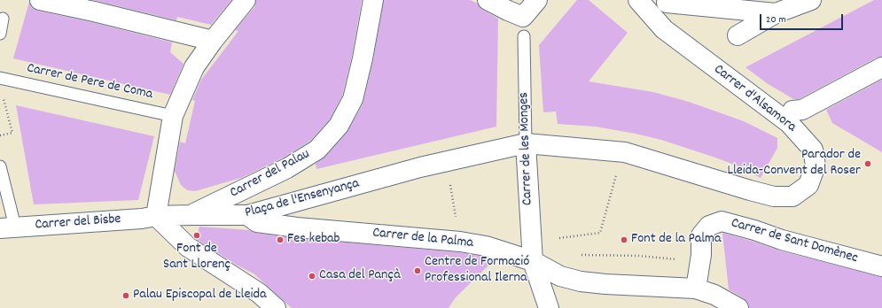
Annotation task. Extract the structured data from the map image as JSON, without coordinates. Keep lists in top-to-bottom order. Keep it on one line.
{"streets":{"street":["Carrer d'Alsamora","Carrer de les Monges","Carrer del Palau","Plaça de l'Ensenyança","Carrer del Bisbe","Carrer de la Palma","Carrer de Sant Domènec"],"lane":["Carrer de Pere de Coma"]},"crossings":[["Carrer d'Alsamora","Carrer de les Monges"],["Carrer d'Alsamora","Plaça de l'Ensenyança"],["Carrer de les Monges","Plaça de l'Ensenyança"],["Carrer de les Monges","Carrer de la Palma"],["Carrer del Palau","Plaça de l'Ensenyança"],["Plaça de l'Ensenyança","Carrer del Bisbe"],["Plaça de l'Ensenyança","Carrer de la Palma"],["Carrer de la Palma","Carrer de Sant Domènec"]],"places":["Parador de Lleida-Convent del Roser","Font de Sant Llorenç","Fes kebab","Font de la Palma","Centre de Formació Professional Ilerna","Casa del Pançà","Palau Episcopal de Lleida"],"scale_bar":"20 m"}
